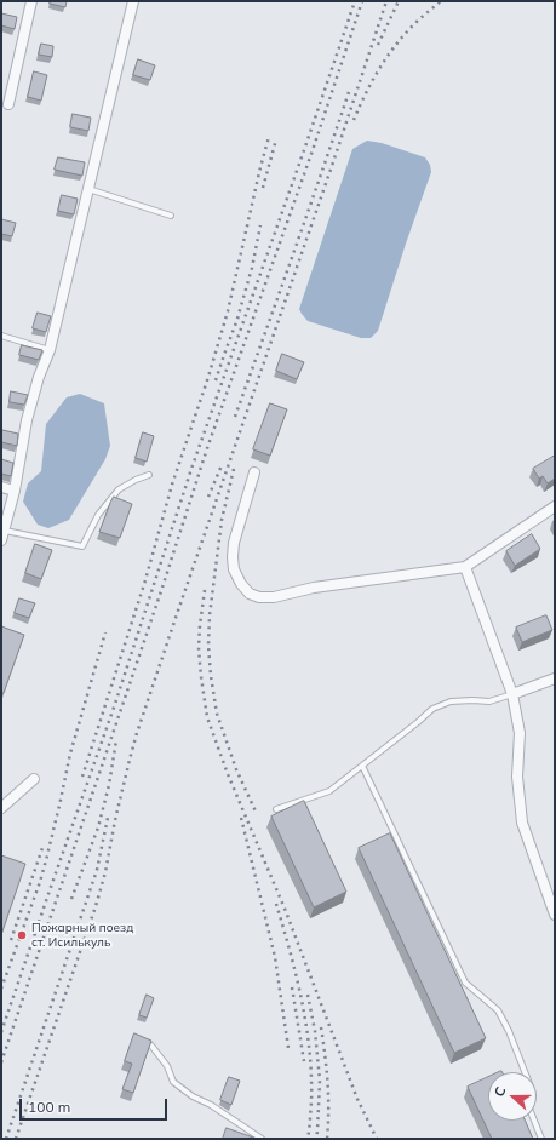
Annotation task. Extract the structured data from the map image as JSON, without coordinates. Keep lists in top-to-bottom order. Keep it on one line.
{"places":["Пожарный поезд ст. Исилькуль"],"scale_bar":"100 m","north":"left"}
